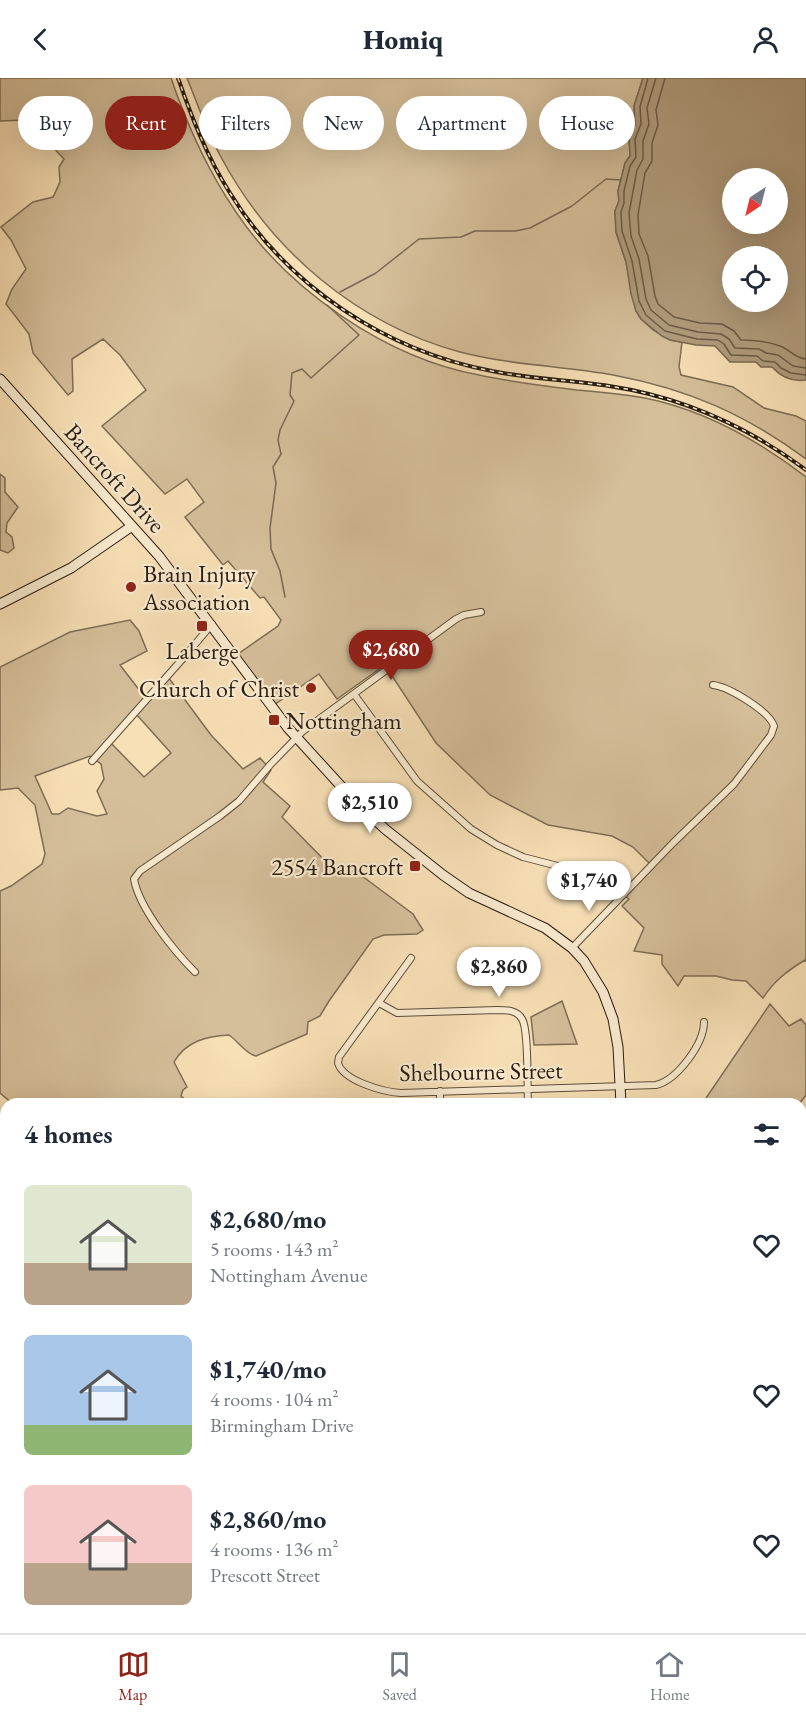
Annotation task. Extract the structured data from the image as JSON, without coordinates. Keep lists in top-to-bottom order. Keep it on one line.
{"streets":{"main road":["Bancroft Drive"],"street":["Shelbourne Street"]},"crossings":[["Bancroft Drive","Shelbourne Street"]],"places":{"other":["Brain Injury Association","Church of Christ"],"transit":["Laberge","Nottingham","2554 Bancroft"]},"north":"bottom left","page":{"header":"Homiq","chip":["Buy","Rent","Filters","New","Apartment","House"],"price":["$2,680","$2,510","$1,740","$2,860"],"heading":"4 homes","list":[{"name":"$2,680/mo","note":"5 rooms · 143 m² · Nottingham Avenue"},{"name":"$1,740/mo","note":"4 rooms · 104 m² · Birmingham Drive"},{"name":"$2,860/mo","note":"4 rooms · 136 m² · Prescott Street"}],"tabs":["Map","Saved","Home"]}}
